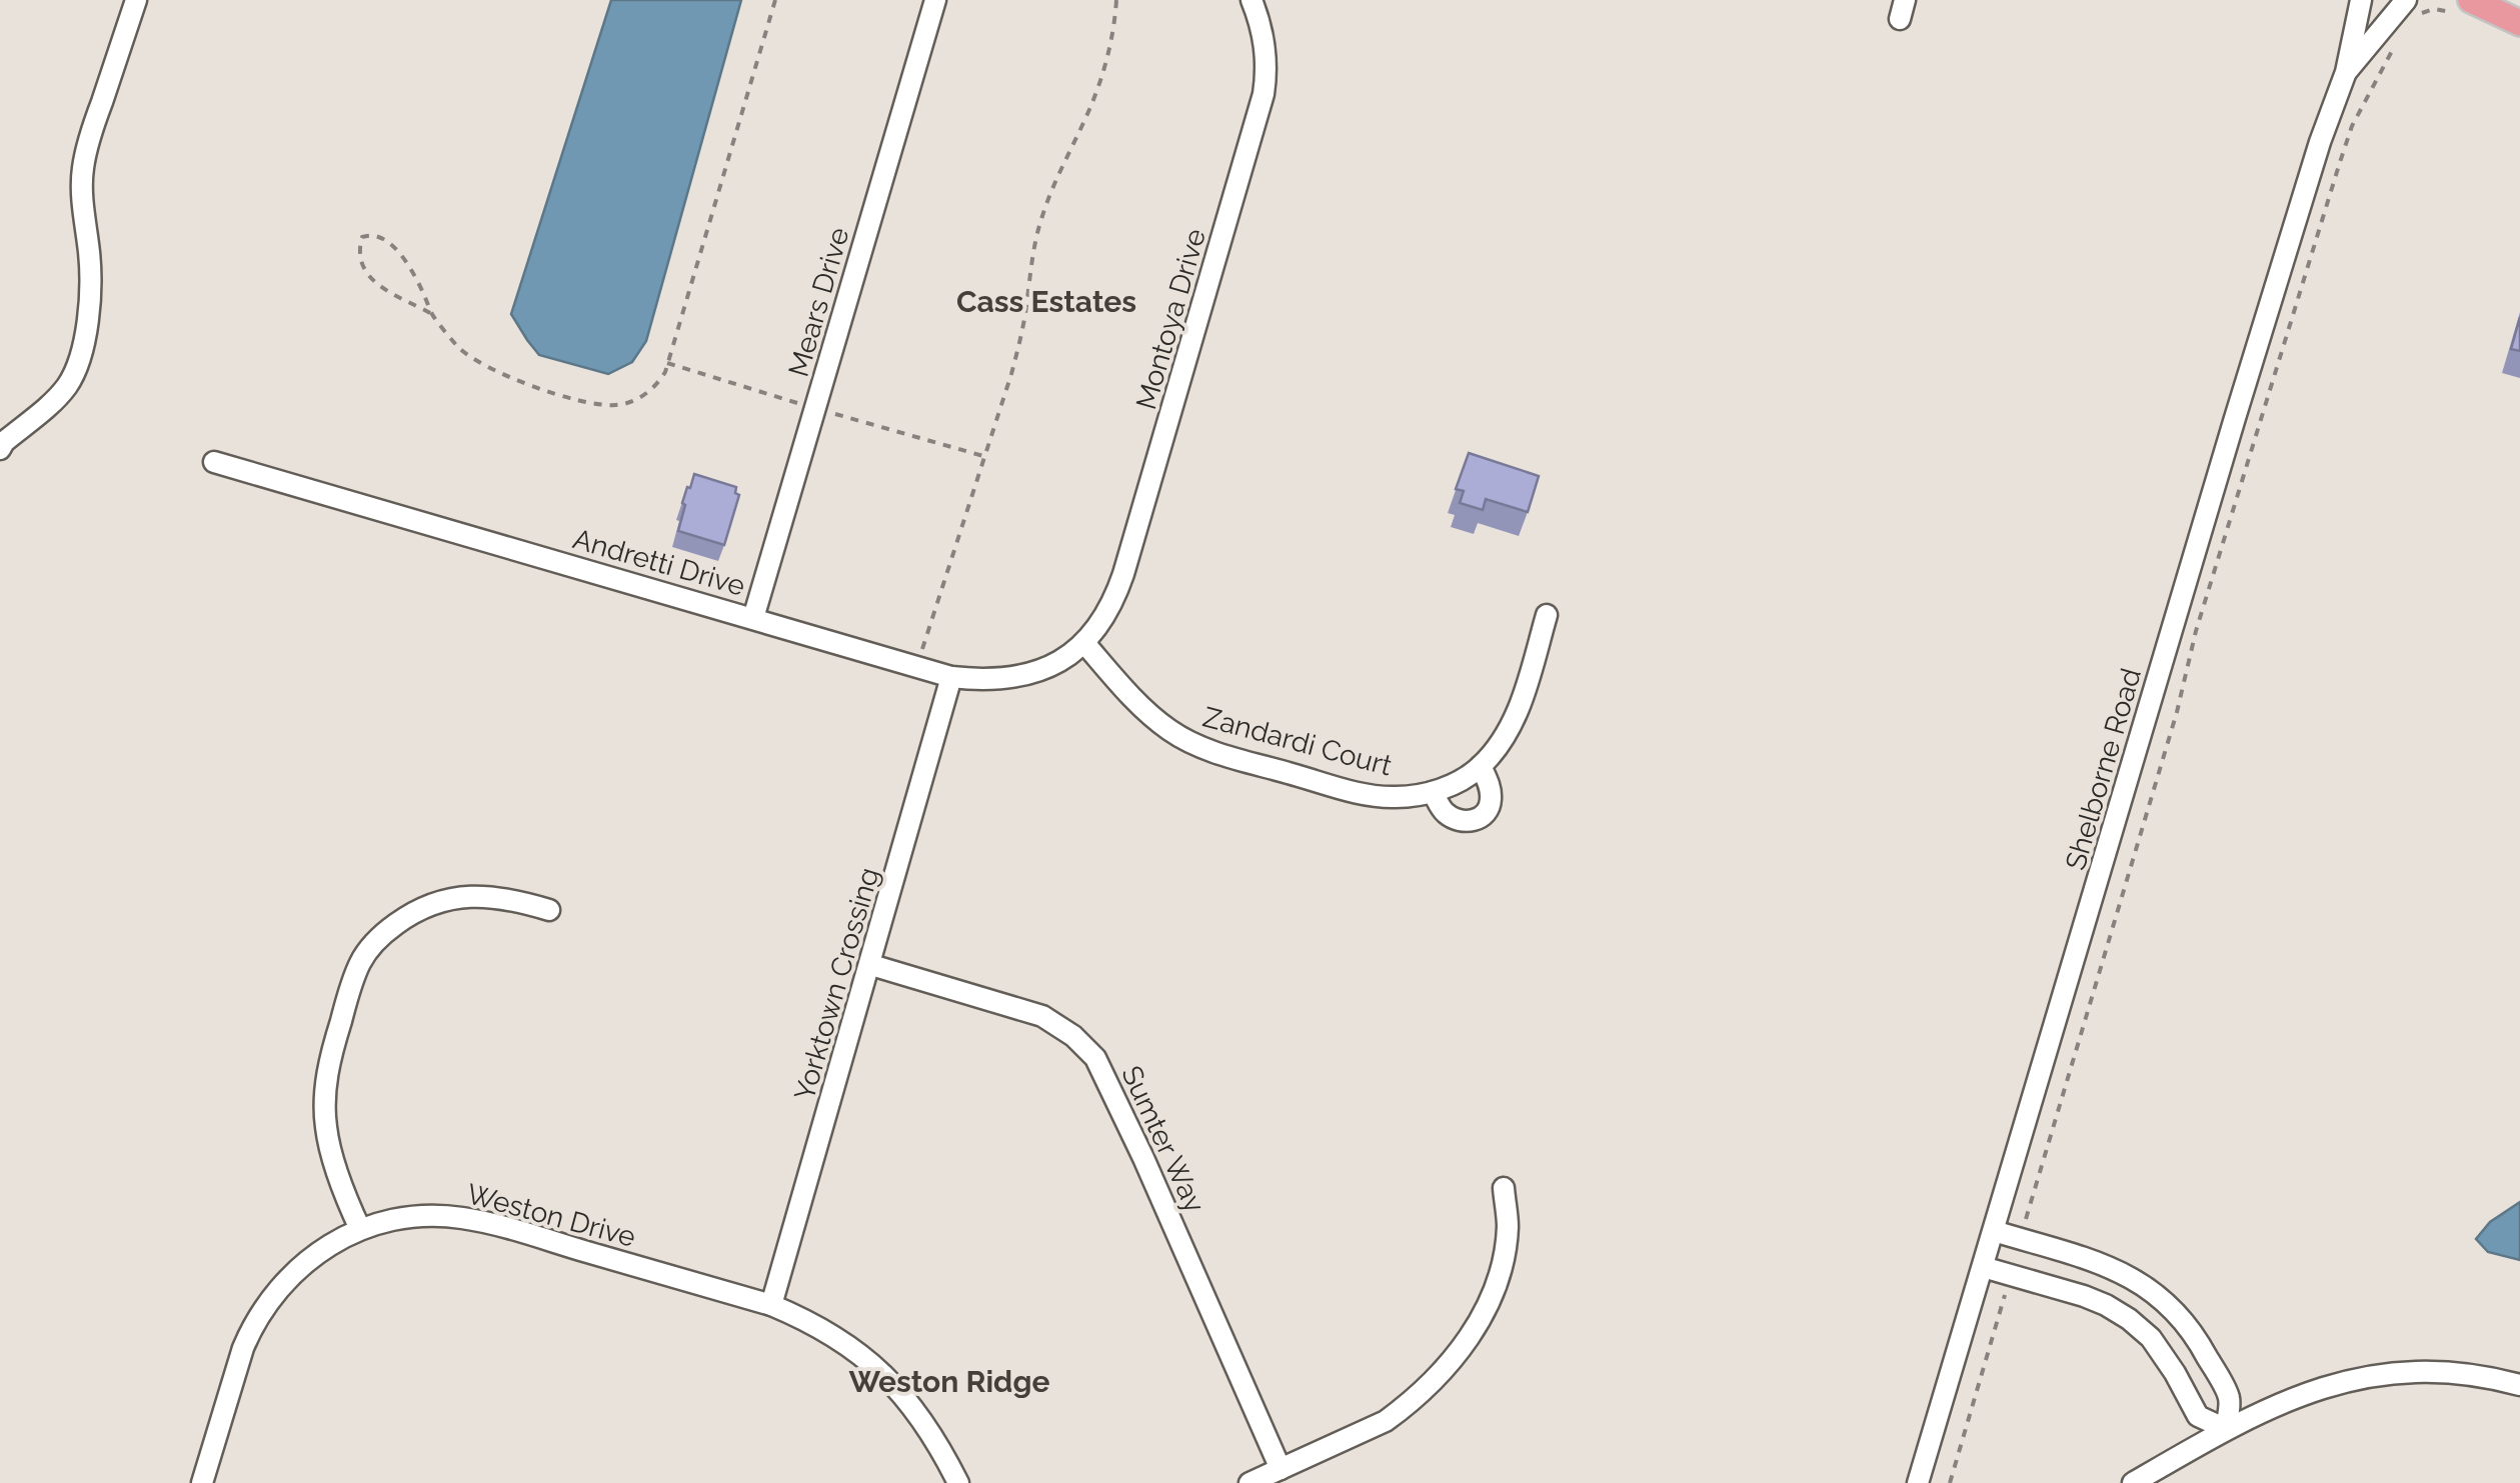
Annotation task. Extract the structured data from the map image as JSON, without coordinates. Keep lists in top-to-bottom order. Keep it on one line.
{"streets":{"street":["Mears Drive","Montoya Drive","Andretti Drive","Zandardi Court","Shelborne Road","Yorktown Crossing","Sumter Way","Weston Drive"]},"crossings":[["Mears Drive","Andretti Drive"],["Montoya Drive","Andretti Drive"],["Montoya Drive","Zandardi Court"],["Andretti Drive","Zandardi Court"],["Andretti Drive","Yorktown Crossing"],["Yorktown Crossing","Sumter Way"],["Yorktown Crossing","Weston Drive"]],"districts":["Cass Estates","Weston Ridge"]}
